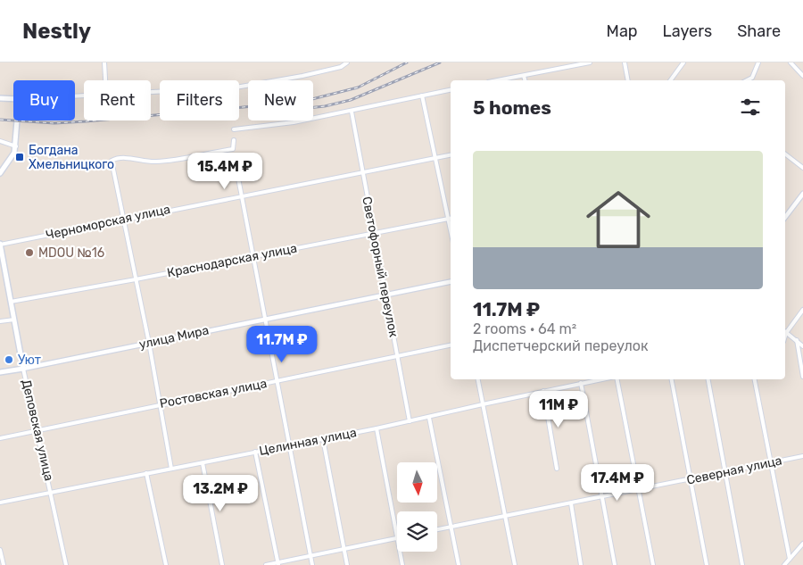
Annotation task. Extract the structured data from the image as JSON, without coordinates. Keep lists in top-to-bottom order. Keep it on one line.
{"streets":{"main road":["улица Мира","Деповская улица"],"street":["Черноморская улица","Краснодарская улица","Светофорный переулок","Ростовская улица","Целинная улица","Северная улица"]},"crossings":[["Черноморская улица","Светофорный переулок"],["Черноморская улица","Деповская улица"],["Краснодарская улица","Светофорный переулок"],["Краснодарская улица","Деповская улица"],["Светофорный переулок","улица Мира"],["Светофорный переулок","Ростовская улица"],["Светофорный переулок","Целинная улица"],["улица Мира","Деповская улица"],["Ростовская улица","Деповская улица"],["Деповская улица","Целинная улица"]],"places":{"transit":["Богдана Хмельницкого"],"other":["MDOU №16","Уют"]},"north":"bottom","page":{"header":"Nestly","nav":["Map","Layers","Share"],"chip":["Buy","Rent","Filters","New"],"heading":"5 homes","list":[{"name":"11.7M ₽","note":"2 rooms · 64 m² · Диспетчерский переулок"}],"price":["15.4M ₽","11.7M ₽","11M ₽","17.4M ₽","13.2M ₽"]}}
